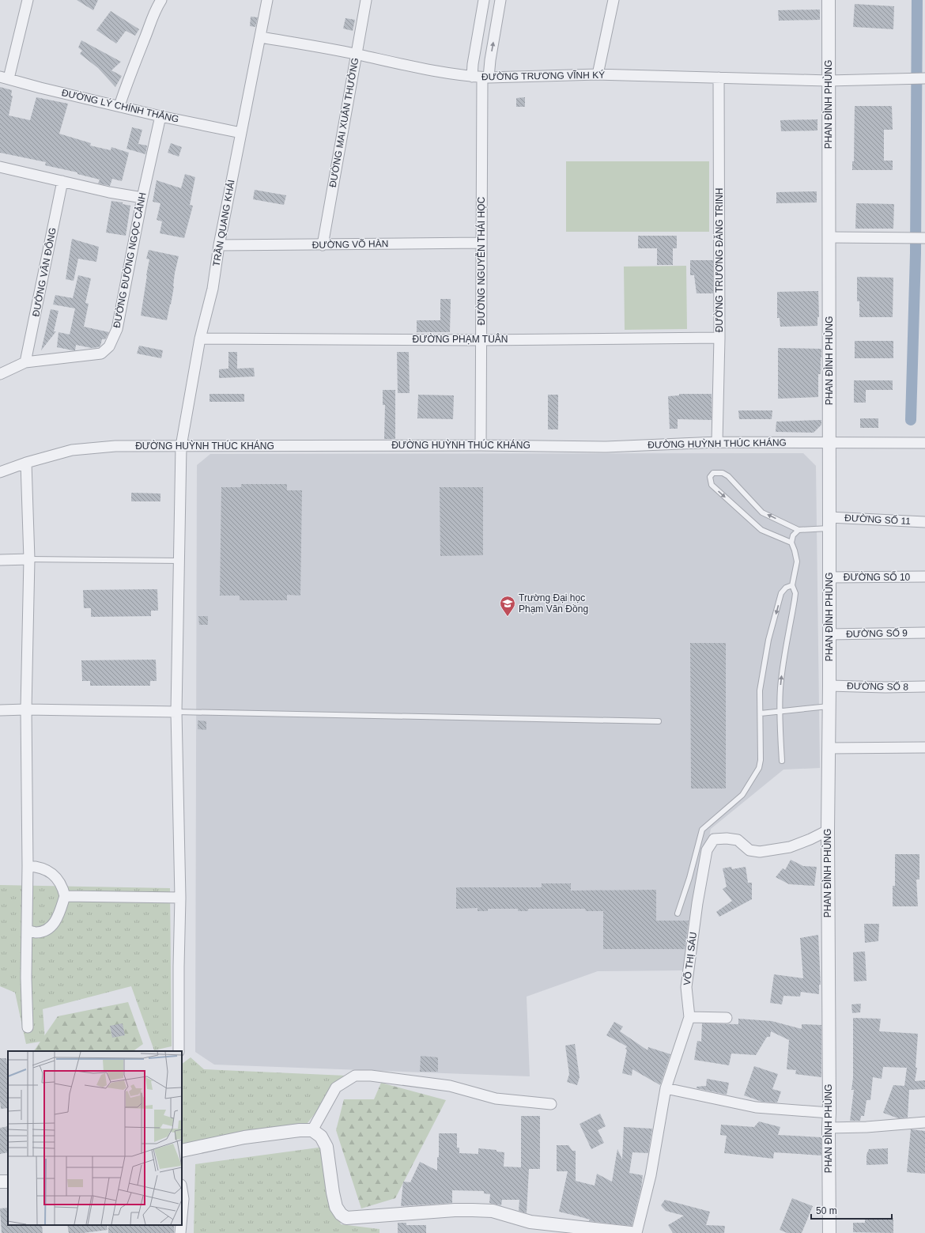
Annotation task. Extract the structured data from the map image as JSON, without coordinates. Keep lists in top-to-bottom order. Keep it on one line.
{"streets":{"street":["ĐƯỜNG TRƯƠNG VĨNH KÝ","PHAN ĐÌNH PHÙNG","ĐƯỜNG LÝ CHÍNH THẮNG","ĐƯỜNG MAI XUÂN THƯỞNG","TRẦN QUANG KHẢI","ĐƯỜNG VÕ HÀN","ĐƯỜNG ĐƯỜNG NGỌC CẢNH","ĐƯỜNG TRƯƠNG ĐĂNG TRINH","ĐƯỜNG NGUYỄN THÁI HỌC","ĐƯỜNG VÂN ĐÔNG","ĐƯỜNG PHẠM TUÂN","ĐƯỜNG HUỲNH THÚC KHÁNG","ĐƯỜNG SỐ 11","ĐƯỜNG SỐ 10","ĐƯỜNG SỐ 9","ĐƯỜNG SỐ 8","VÕ THỊ SÁU"]},"crossings":[["ĐƯỜNG TRƯƠNG VĨNH KÝ","PHAN ĐÌNH PHÙNG"],["ĐƯỜNG TRƯƠNG VĨNH KÝ","ĐƯỜNG MAI XUÂN THƯỞNG"],["ĐƯỜNG TRƯƠNG VĨNH KÝ","TRẦN QUANG KHẢI"],["ĐƯỜNG TRƯƠNG VĨNH KÝ","ĐƯỜNG TRƯƠNG ĐĂNG TRINH"],["ĐƯỜNG TRƯƠNG VĨNH KÝ","ĐƯỜNG NGUYỄN THÁI HỌC"],["PHAN ĐÌNH PHÙNG","ĐƯỜNG HUỲNH THÚC KHÁNG"],["PHAN ĐÌNH PHÙNG","ĐƯỜNG SỐ 11"],["PHAN ĐÌNH PHÙNG","ĐƯỜNG SỐ 10"],["PHAN ĐÌNH PHÙNG","ĐƯỜNG SỐ 9"],["PHAN ĐÌNH PHÙNG","ĐƯỜNG SỐ 8"],["PHAN ĐÌNH PHÙNG","VÕ THỊ SÁU"],["ĐƯỜNG LÝ CHÍNH THẮNG","TRẦN QUANG KHẢI"],["ĐƯỜNG LÝ CHÍNH THẮNG","ĐƯỜNG ĐƯỜNG NGỌC CẢNH"],["ĐƯỜNG MAI XUÂN THƯỞNG","ĐƯỜNG VÕ HÀN"],["TRẦN QUANG KHẢI","ĐƯỜNG VÕ HÀN"],["TRẦN QUANG KHẢI","ĐƯỜNG PHẠM TUÂN"],["TRẦN QUANG KHẢI","ĐƯỜNG HUỲNH THÚC KHÁNG"],["ĐƯỜNG VÕ HÀN","ĐƯỜNG NGUYỄN THÁI HỌC"],["ĐƯỜNG ĐƯỜNG NGỌC CẢNH","ĐƯỜNG VÂN ĐÔNG"],["ĐƯỜNG TRƯƠNG ĐĂNG TRINH","ĐƯỜNG PHẠM TUÂN"],["ĐƯỜNG TRƯƠNG ĐĂNG TRINH","ĐƯỜNG HUỲNH THÚC KHÁNG"],["ĐƯỜNG NGUYỄN THÁI HỌC","ĐƯỜNG PHẠM TUÂN"],["ĐƯỜNG NGUYỄN THÁI HỌC","ĐƯỜNG HUỲNH THÚC KHÁNG"]],"places":{"school or university":["Trường Đại học Phạm Văn Đồng"]},"scale_bar":"50 m"}
